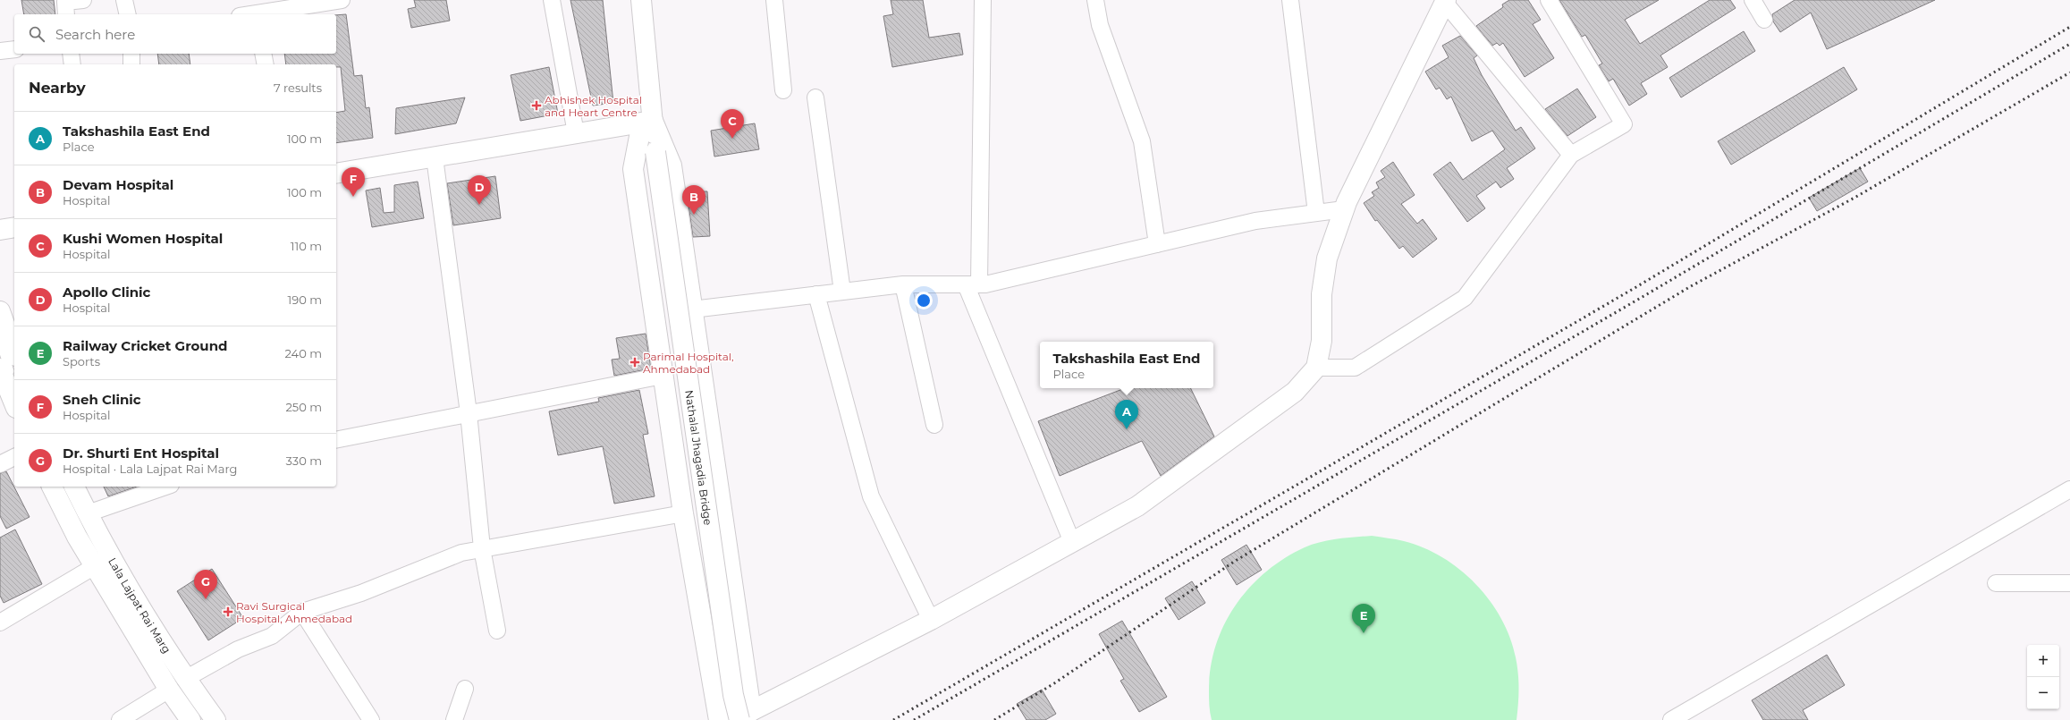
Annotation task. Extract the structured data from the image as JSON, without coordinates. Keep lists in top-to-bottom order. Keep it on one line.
{"streets":{"street":["Nathalal Jhagadia Bridge","Lala Lajpat Rai Marg"]},"places":{"health":["Abhishek Hospital and Heart Centre","Parimal Hospital, Ahmedabad","Ravi Surgical Hospital, Ahmedabad"]},"page":{"search":"Search here","heading":["Nearby","7 results"],"pins":["C","F","D","B","A","G","E"],"list":[{"mark":"A","name":"Takshashila East End","note":"Place","value":"100 m"},{"mark":"B","name":"Devam Hospital","note":"Hospital","value":"100 m"},{"mark":"C","name":"Kushi Women Hospital","note":"Hospital","value":"110 m"},{"mark":"D","name":"Apollo Clinic","note":"Hospital","value":"190 m"},{"mark":"E","name":"Railway Cricket Ground","note":"Sports","value":"240 m"},{"mark":"F","name":"Sneh Clinic","note":"Hospital","value":"250 m"},{"mark":"G","name":"Dr. Shurti Ent Hospital","note":"Hospital · Lala Lajpat Rai Marg","value":"330 m"}],"popup":["Takshashila East End","Place"],"map_buttons":["+","−"]}}
